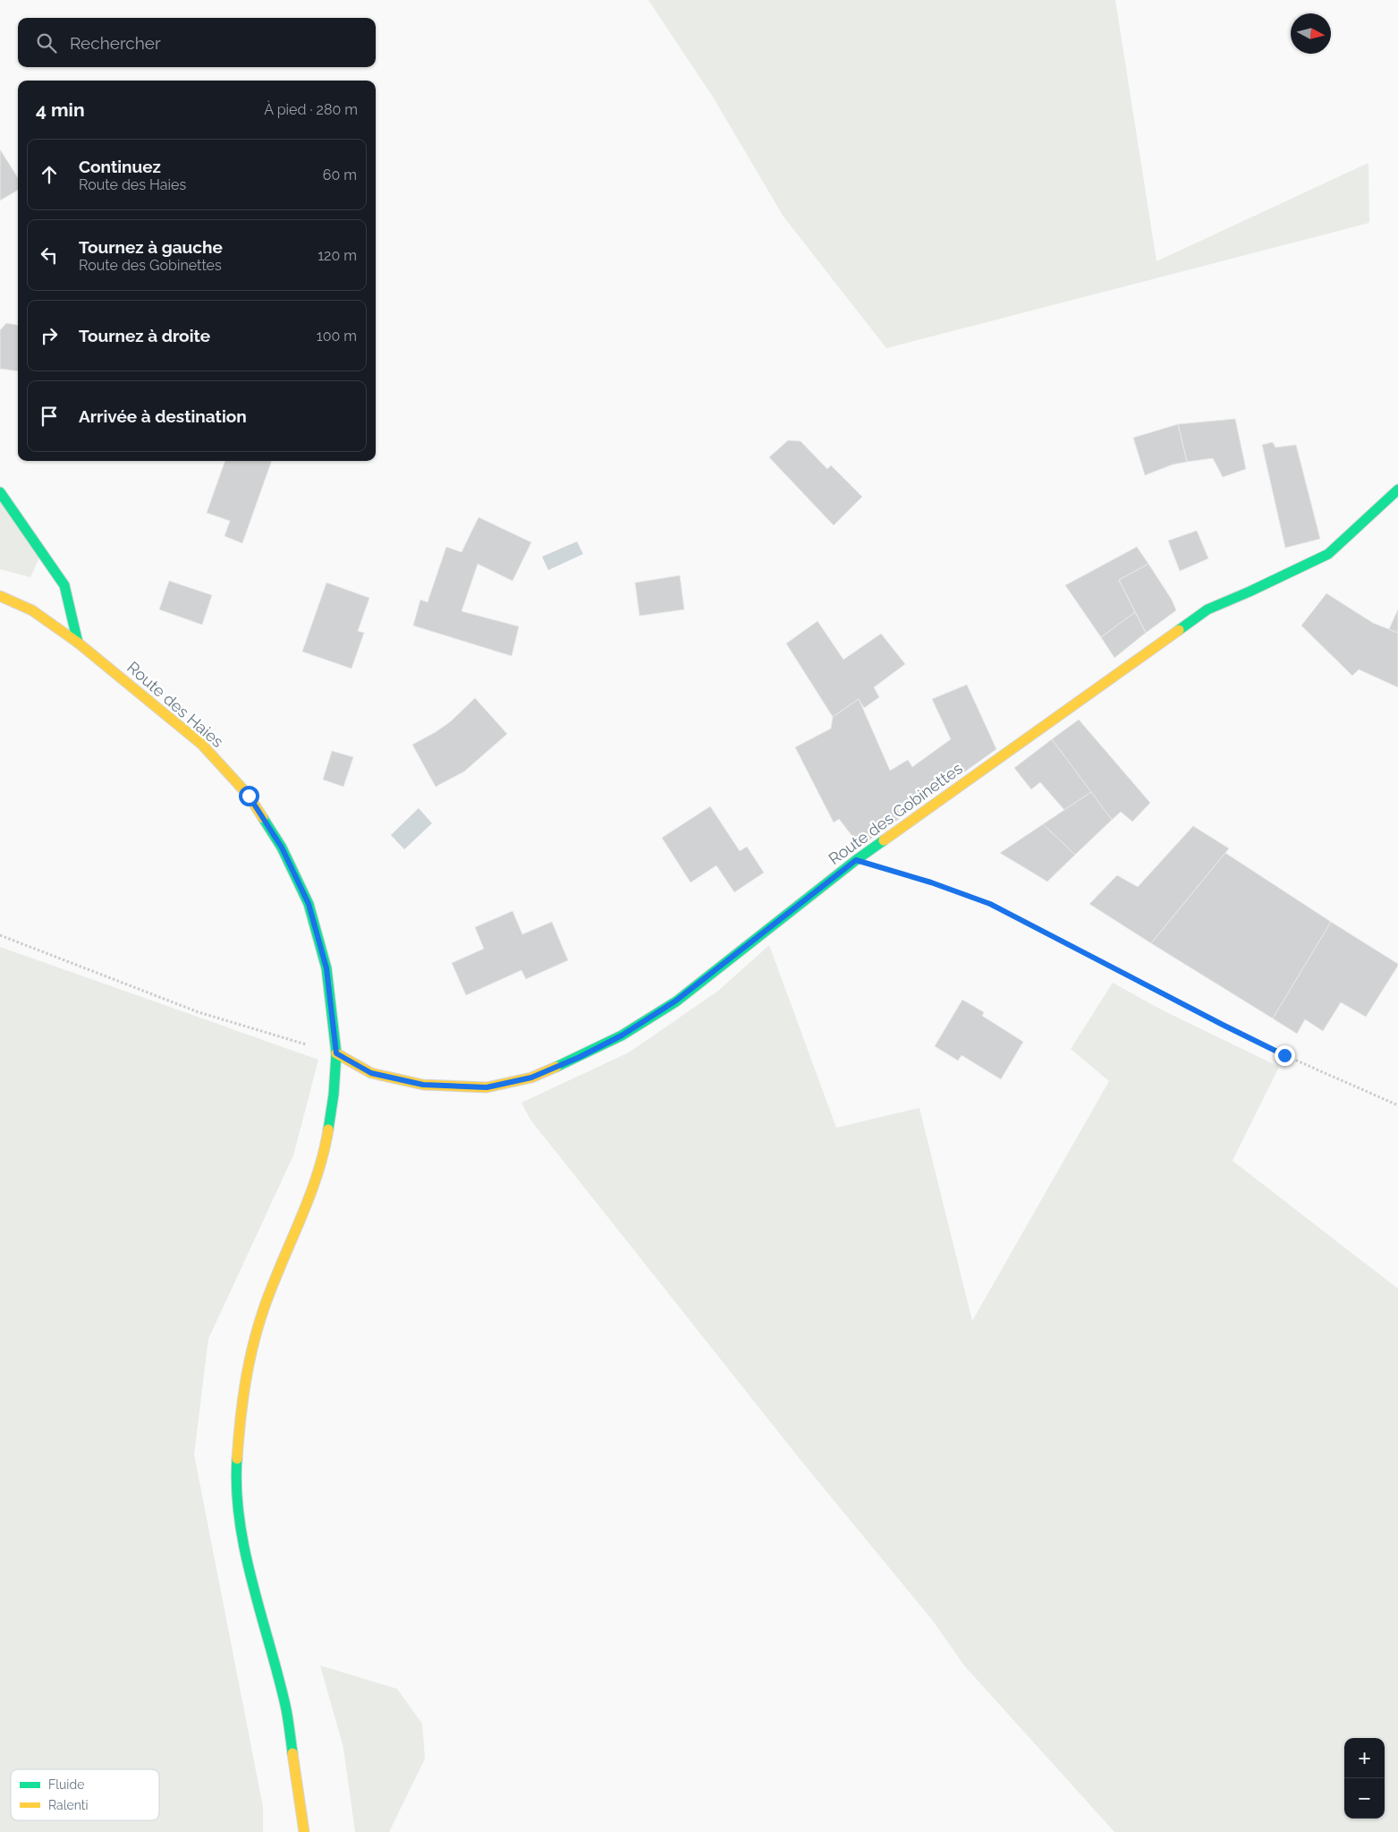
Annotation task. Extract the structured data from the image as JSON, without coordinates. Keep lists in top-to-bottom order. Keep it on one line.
{"streets":{"street":["Route des Haies","Route des Gobinettes"]},"crossings":[["Route des Haies","Route des Gobinettes"]],"legend":["Fluide","Ralenti"],"north":"right","page":{"search":"Rechercher","heading":["4 min","À pied · 280 m"],"list":[["Continuez","Route des Haies","60 m"],["Tournez à gauche","Route des Gobinettes","120 m"],["Tournez à droite","100 m"],"Arrivée à destination"],"map_buttons":["+","−"]}}
